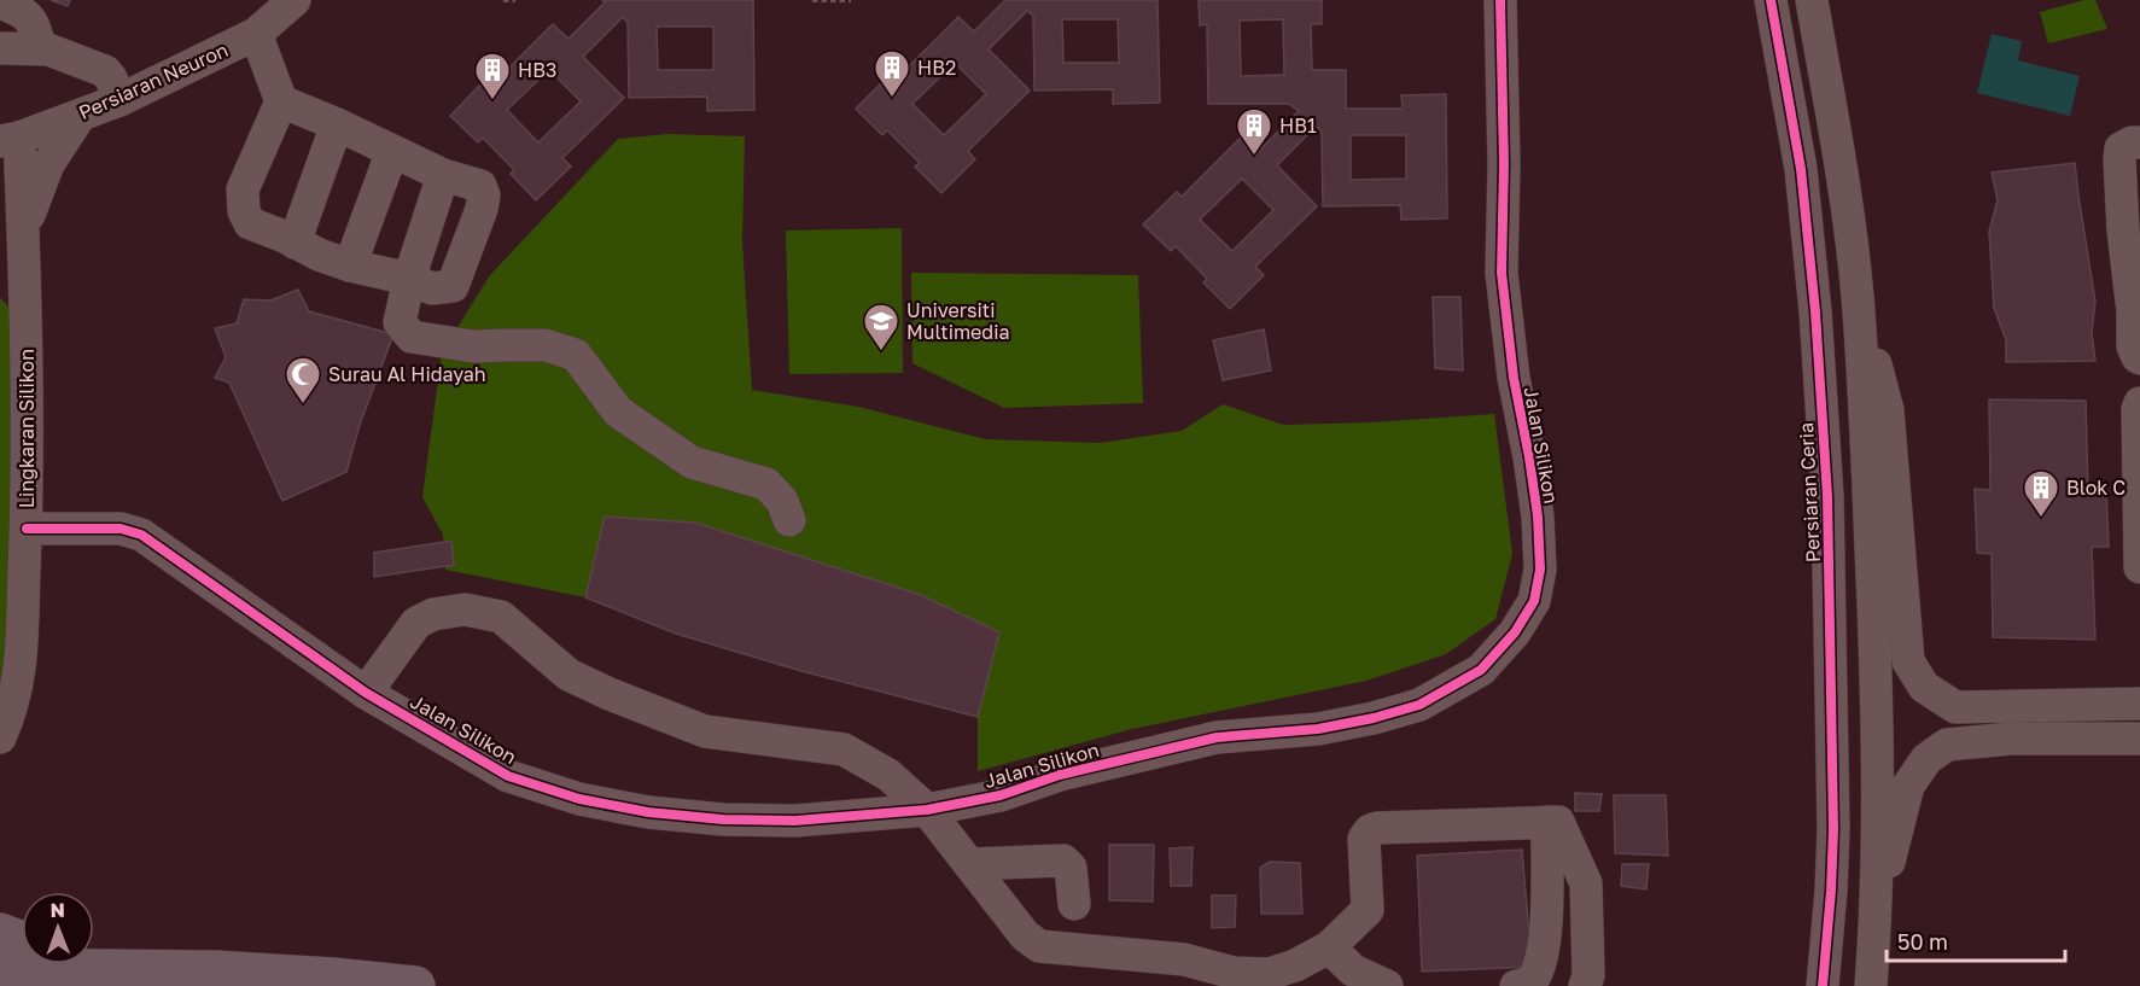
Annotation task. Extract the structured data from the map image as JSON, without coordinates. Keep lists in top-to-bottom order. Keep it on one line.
{"streets":{"street":["Persiaran Neuron","Lingkaran Silikon","Jalan Silikon","Persiaran Ceria"]},"crossings":[["Persiaran Neuron","Lingkaran Silikon"],["Lingkaran Silikon","Jalan Silikon"]],"places":{"building":["HB2","HB3","HB1","Blok C"],"school or university":["Universiti Multimedia"],"mosque":["Surau Al Hidayah"]},"scale_bar":"50 m","north":"top"}
